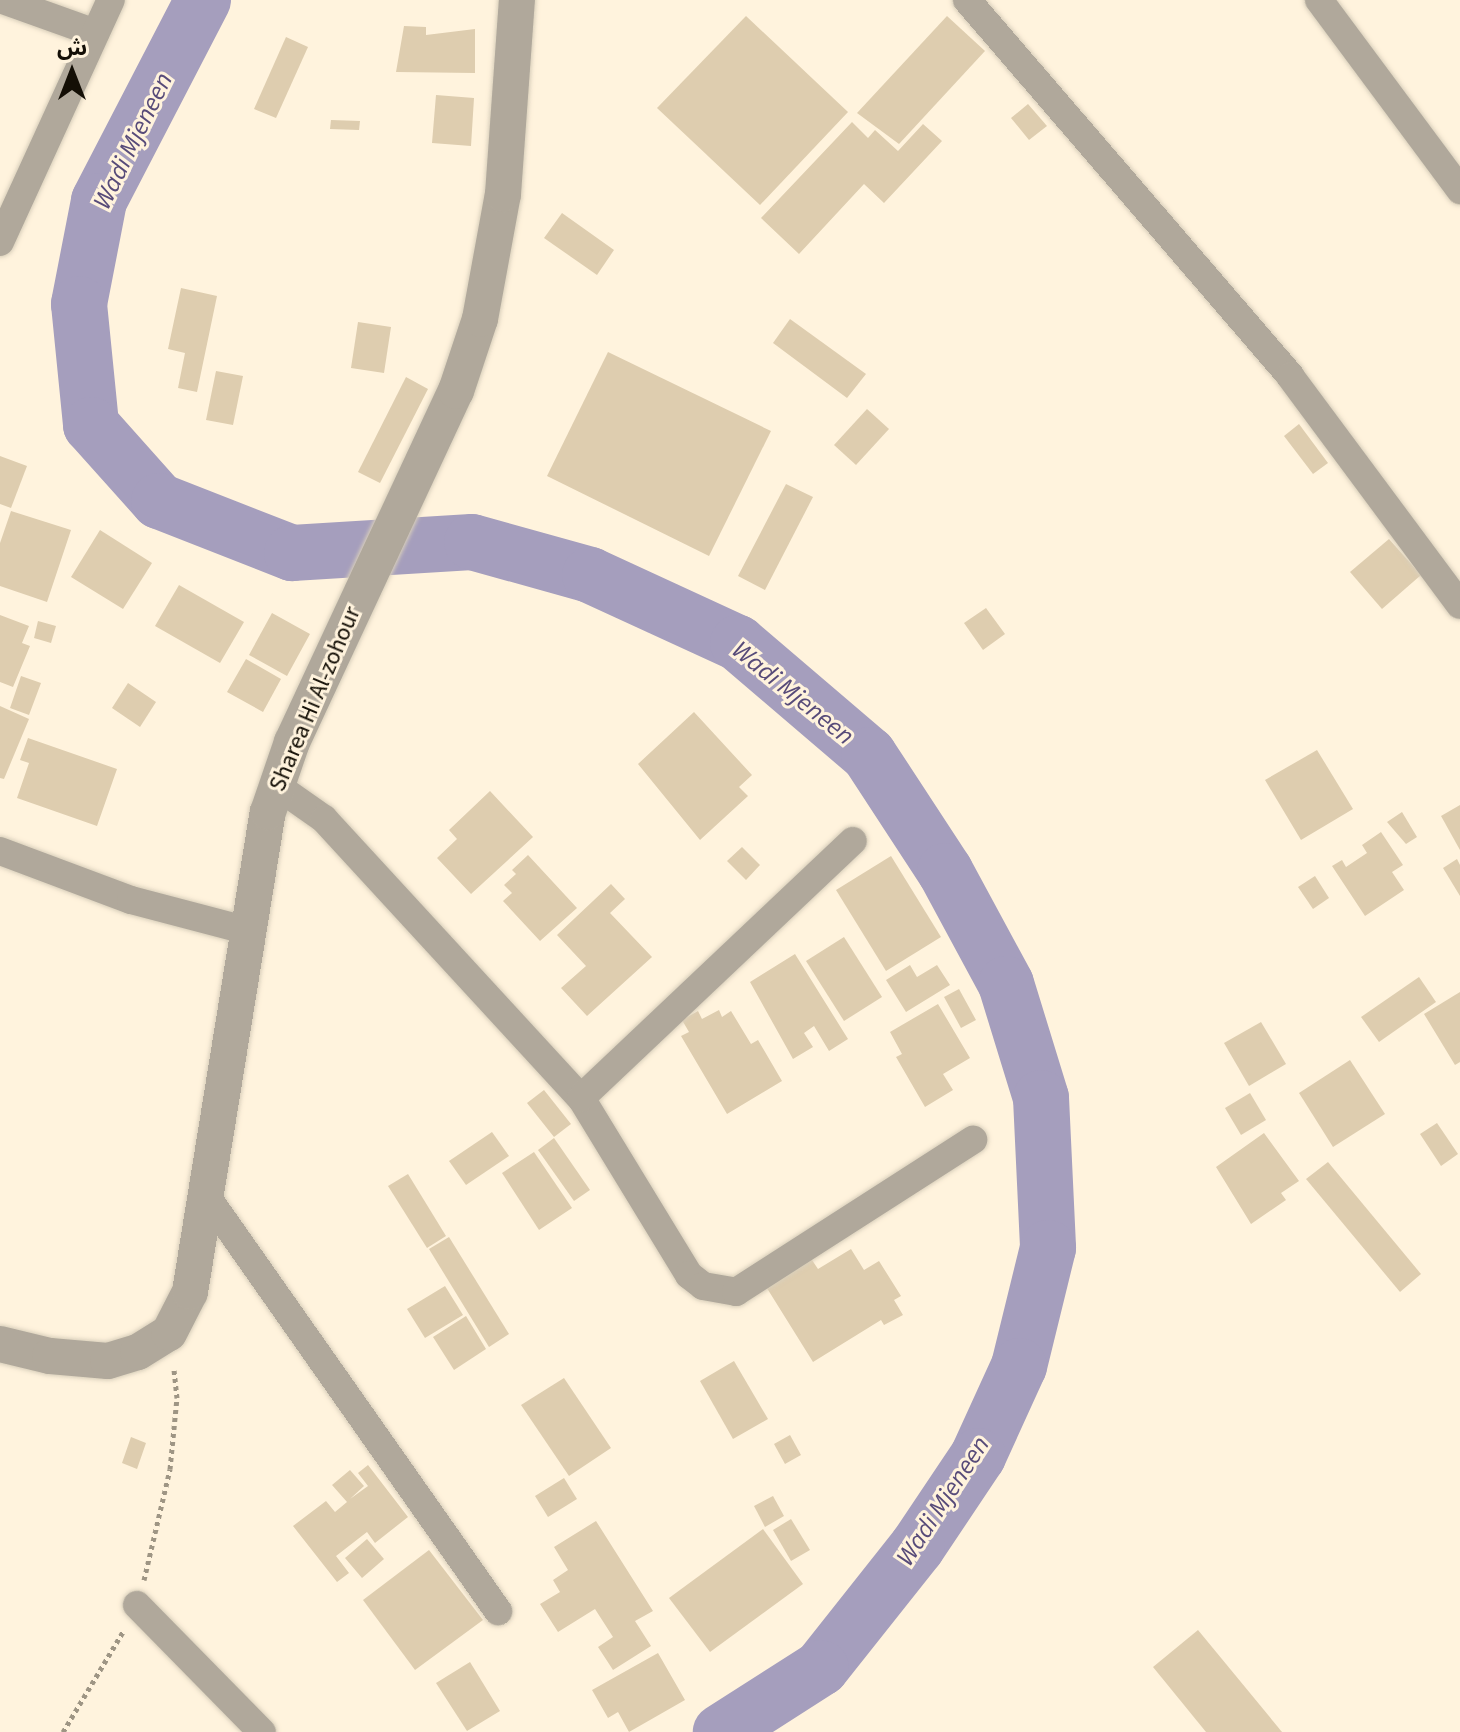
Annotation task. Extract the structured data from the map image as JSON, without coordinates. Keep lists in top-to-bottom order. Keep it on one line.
{"streets":{"street":["Sharea Hi Al-zohour"]},"water":["Wadi Mjeneen"],"north":"top"}
